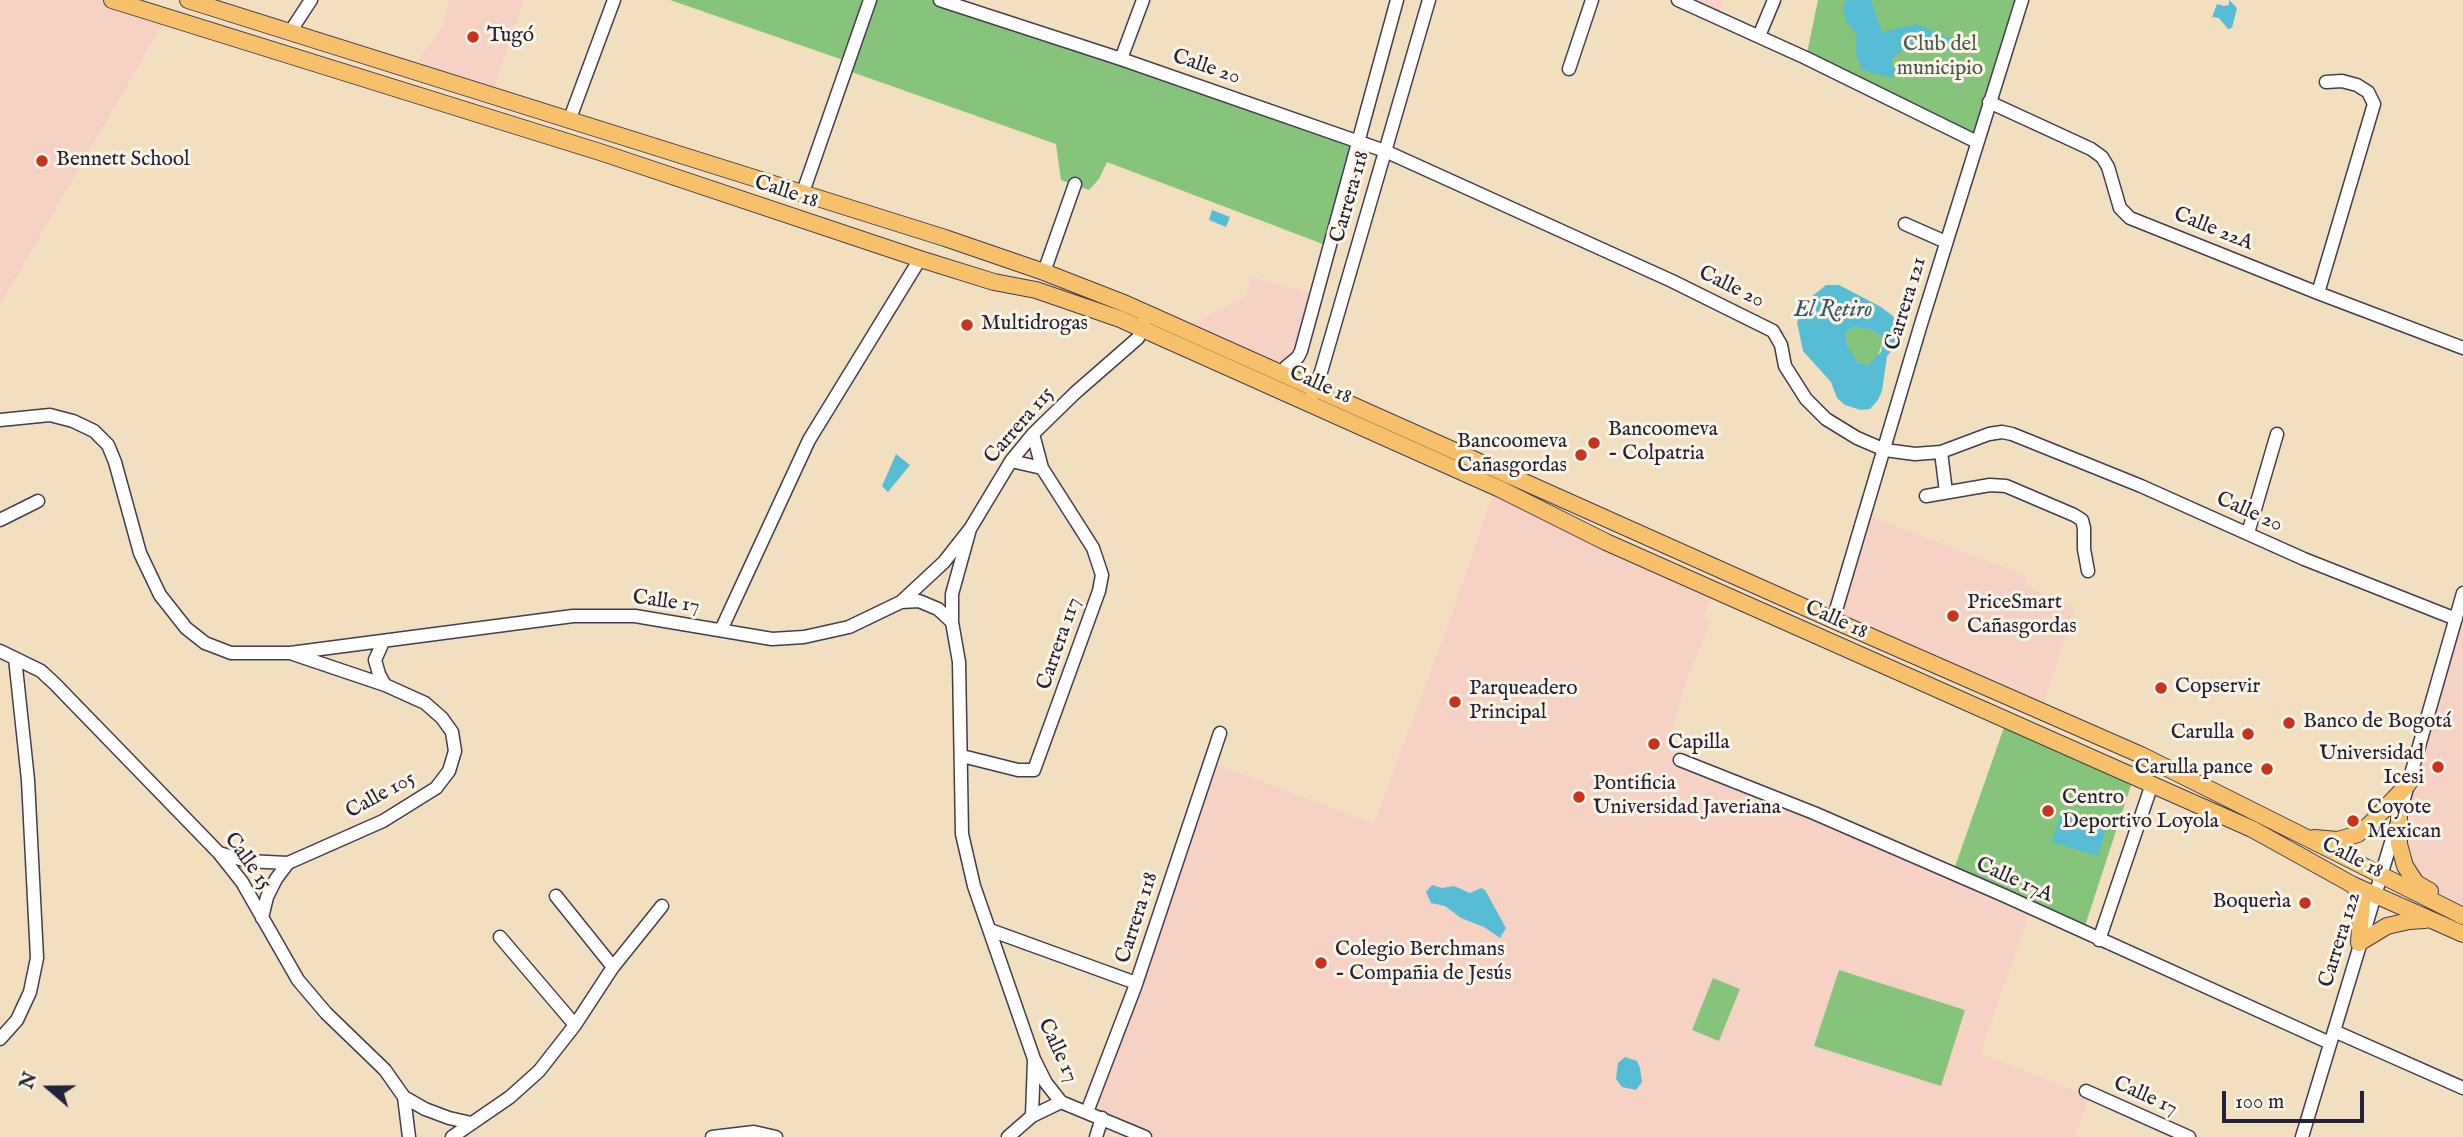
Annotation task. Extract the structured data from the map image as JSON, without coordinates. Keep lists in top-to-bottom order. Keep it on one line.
{"streets":{"main road":["Calle 18"],"street":["Calle 20","Carrera 118","Calle 22A","Carrera 121","Carrera 115","Calle 17","Carrera 117","Calle 105","Calle 15","Calle 17A","Carrera 122"]},"crossings":[["Calle 20","Carrera 118"],["Calle 20","Carrera 121"],["Calle 20","Carrera 122"],["Calle 18","Carrera 118"],["Calle 18","Carrera 121"],["Calle 18","Carrera 115"],["Calle 18","Carrera 122"],["Calle 22A","Carrera 121"],["Carrera 115","Calle 17"],["Carrera 115","Carrera 117"],["Calle 17","Carrera 117"],["Calle 17","Calle 105"],["Calle 105","Calle 15"],["Calle 17A","Carrera 122"]],"water":["El Retiro"],"parks":["Club del municipio"],"places":["Tugó","Bennett School","Multidrogas","Bancoomeva - Colpatria","Bancoomeva Cañasgordas","PriceSmart Cañasgordas","Copservir","Parqueadero Principal","Banco de Bogotá","Carulla","Capilla","Universidad Icesi","Carulla pance","Pontificia Universidad Javeriana","Centro Deportivo Loyola","Coyote Mexican","Boquerìa","Colegio Berchmans - Compañia de Jesús"],"scale_bar":"100 m","north":"left"}
